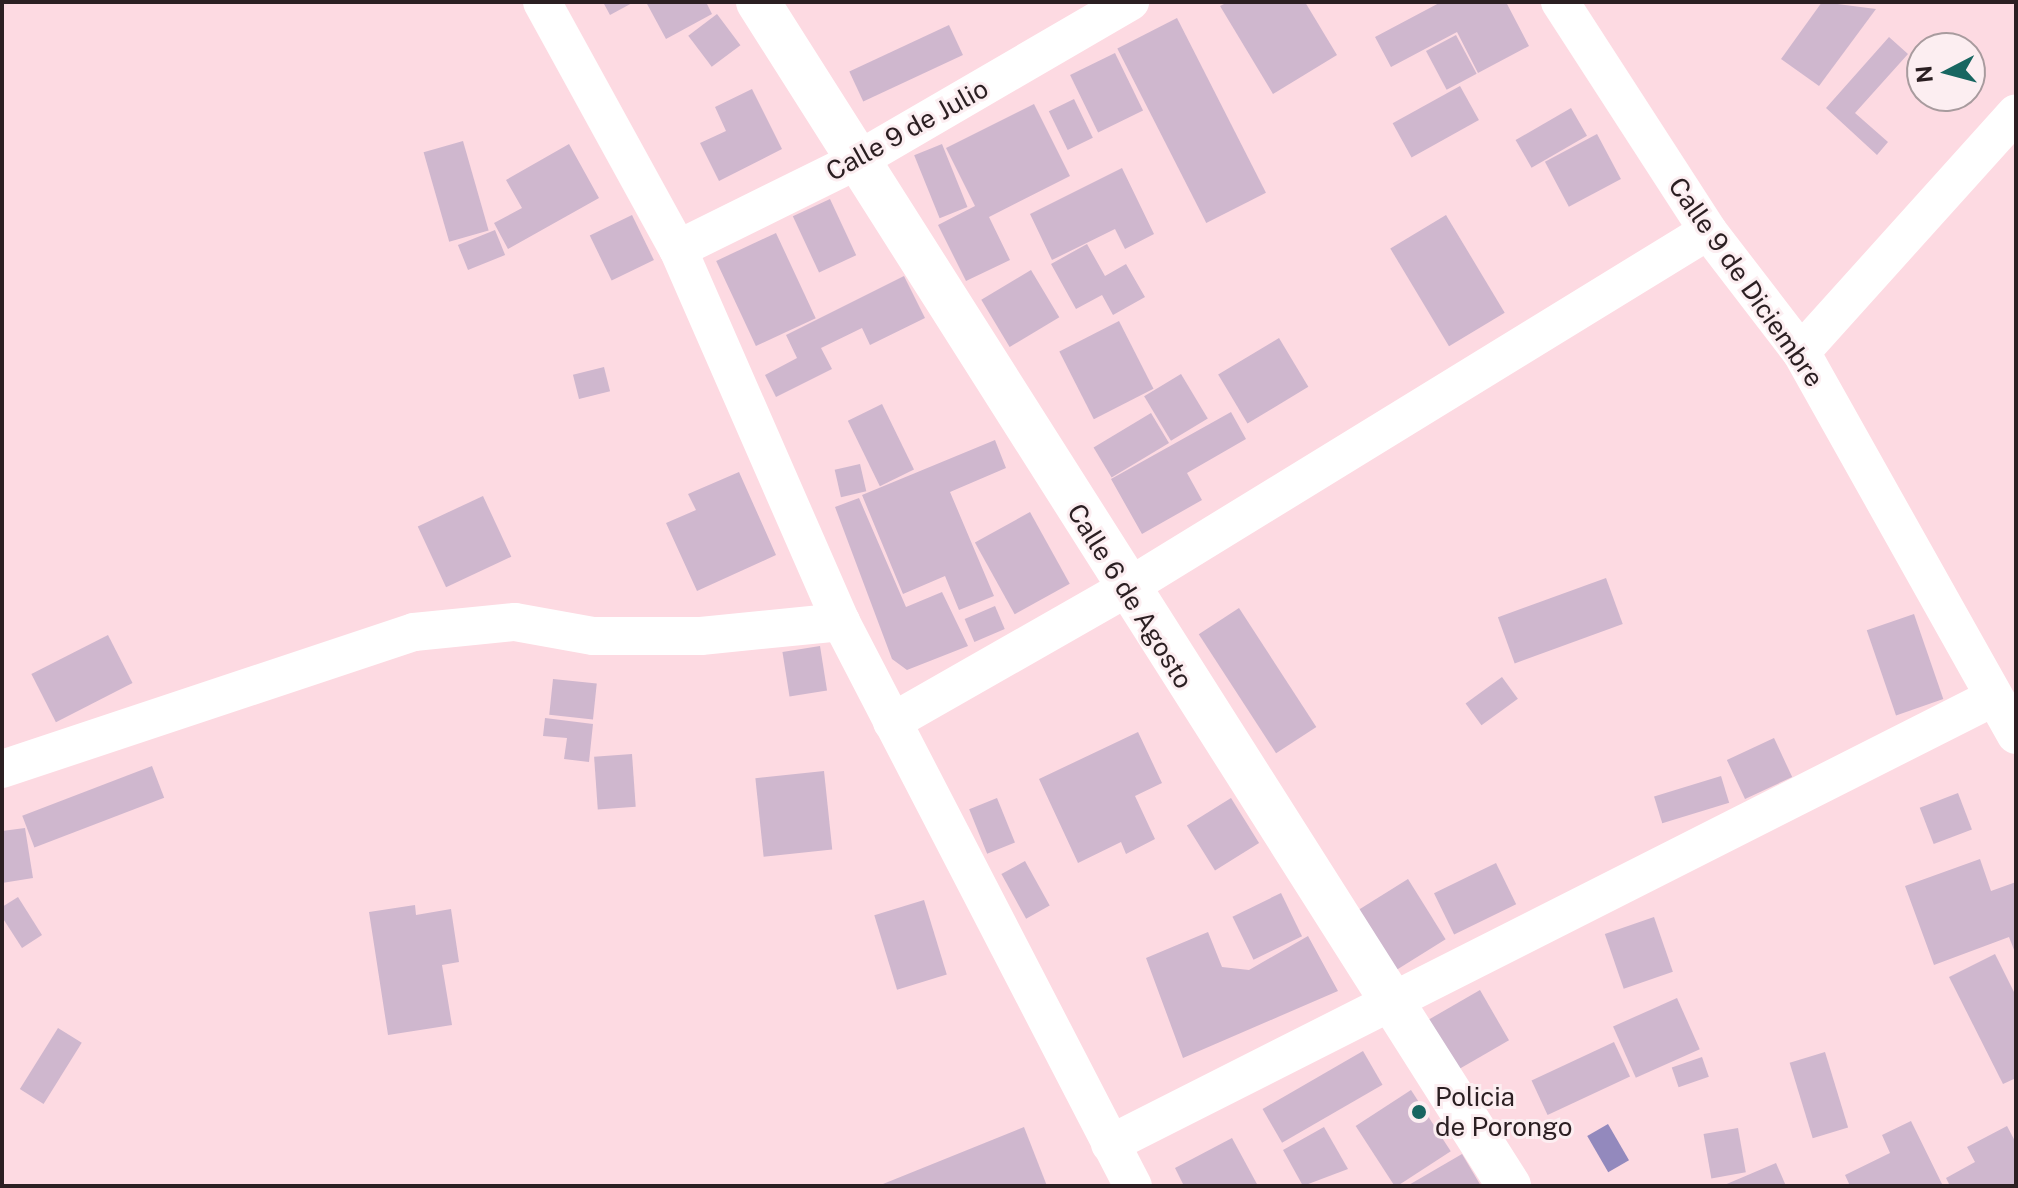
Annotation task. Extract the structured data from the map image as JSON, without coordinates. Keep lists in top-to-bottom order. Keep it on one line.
{"streets":{"main road":["Calle 6 de Agosto"],"street":["Calle 9 de Julio","Calle 9 de Diciembre"]},"crossings":[["Calle 9 de Julio","Calle 6 de Agosto"]],"places":["Policia de Porongo"],"north":"left"}
